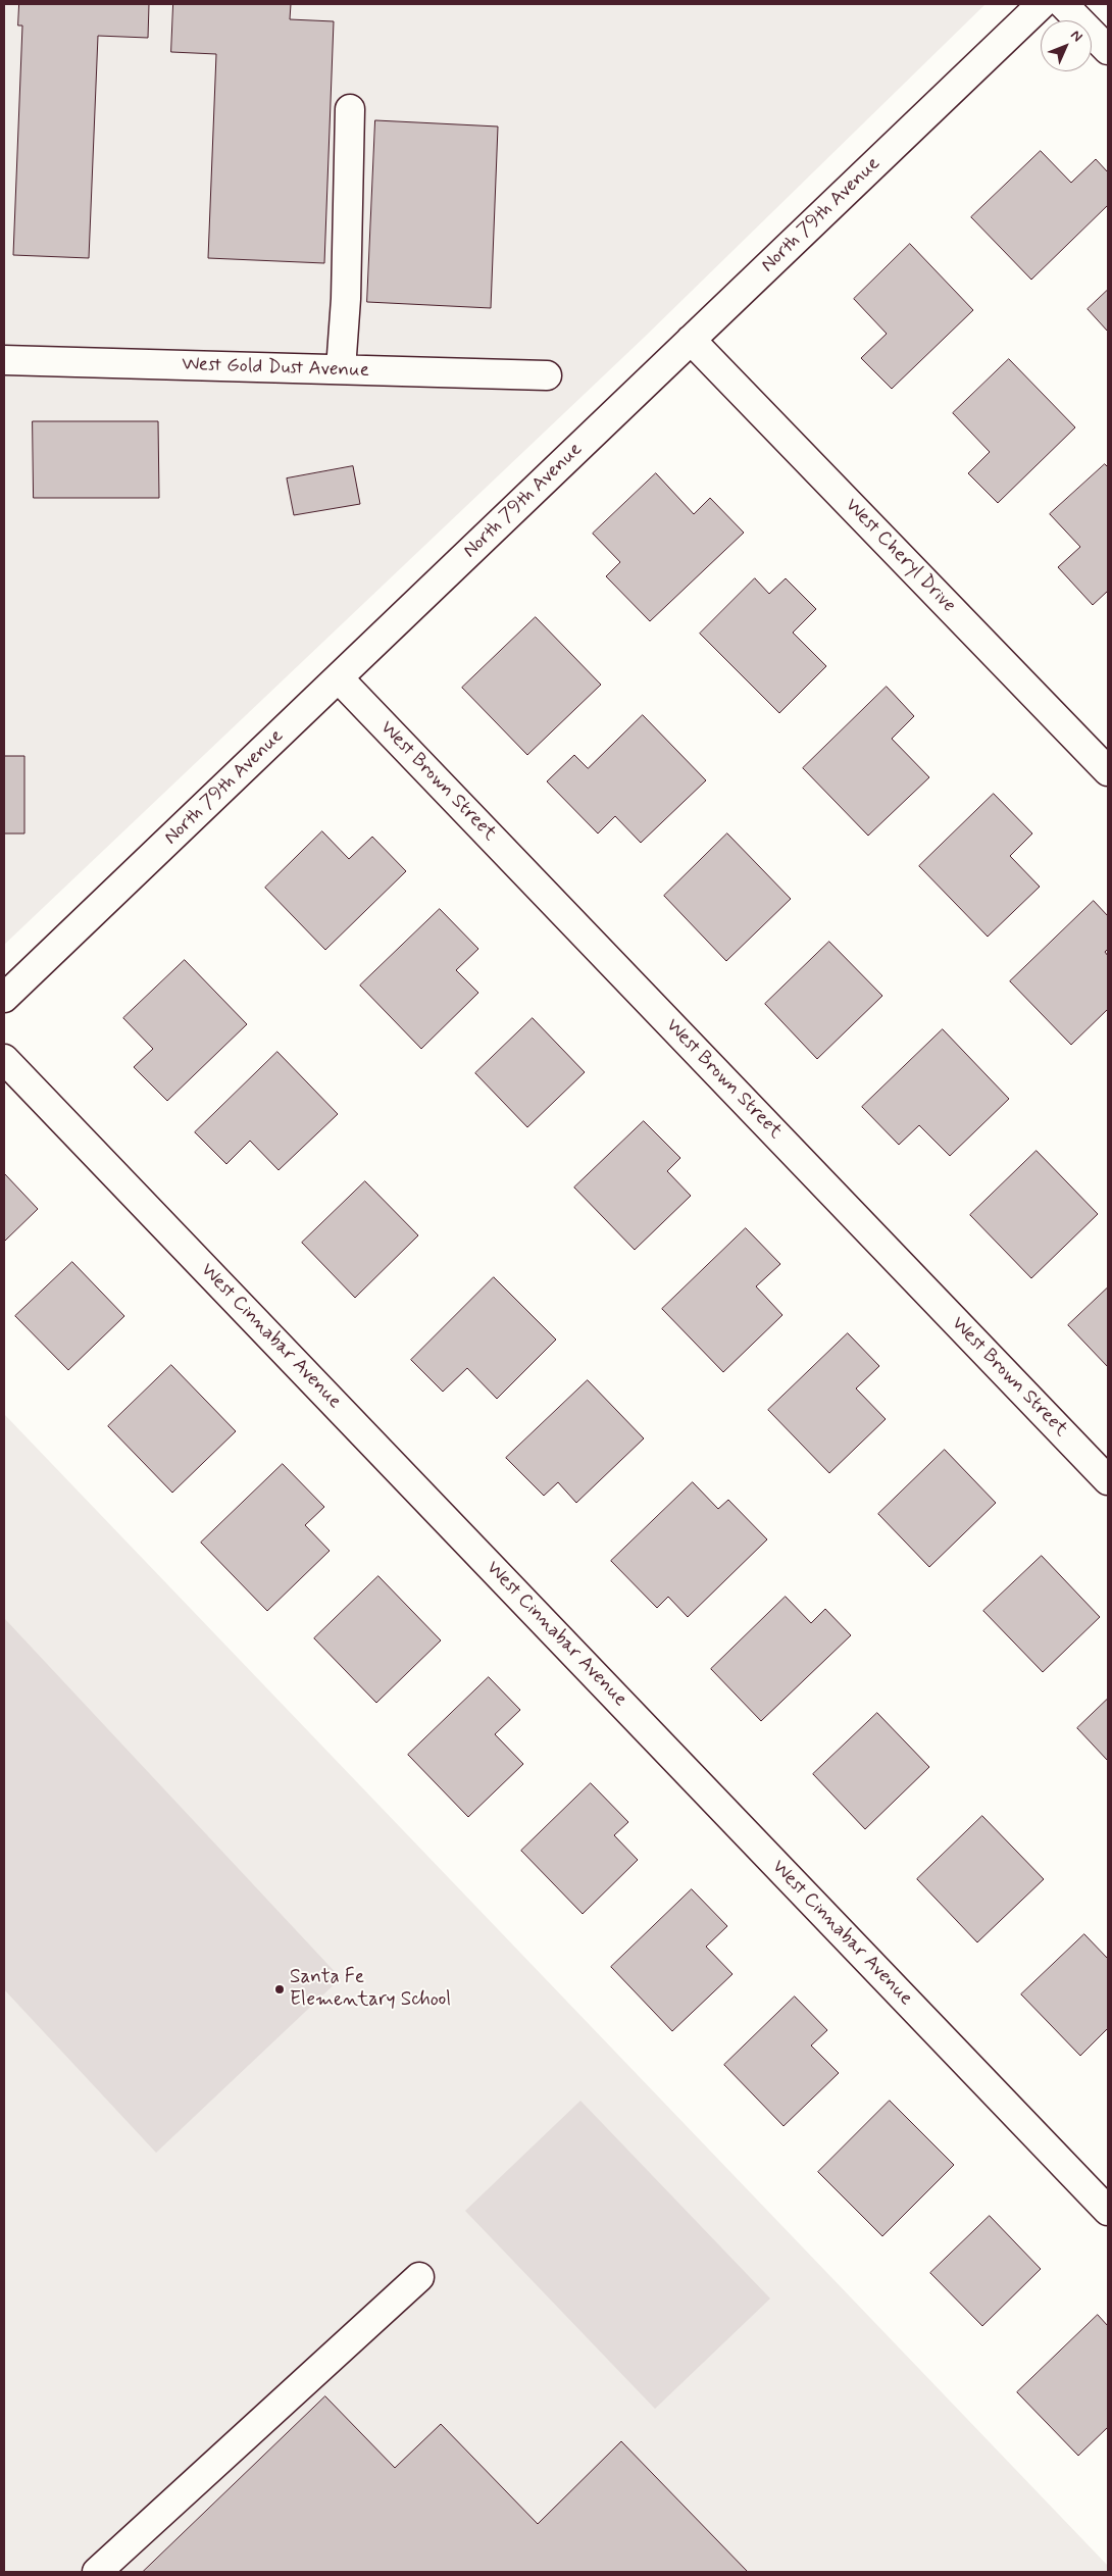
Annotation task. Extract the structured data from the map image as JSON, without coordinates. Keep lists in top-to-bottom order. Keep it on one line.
{"streets":{"street":["North 79th Avenue","West Gold Dust Avenue","West Cheryl Drive","West Brown Street","West Cinnabar Avenue"]},"crossings":[["North 79th Avenue","West Cheryl Drive"],["North 79th Avenue","West Brown Street"]],"places":["Santa Fe Elementary School"],"north":"top right"}
